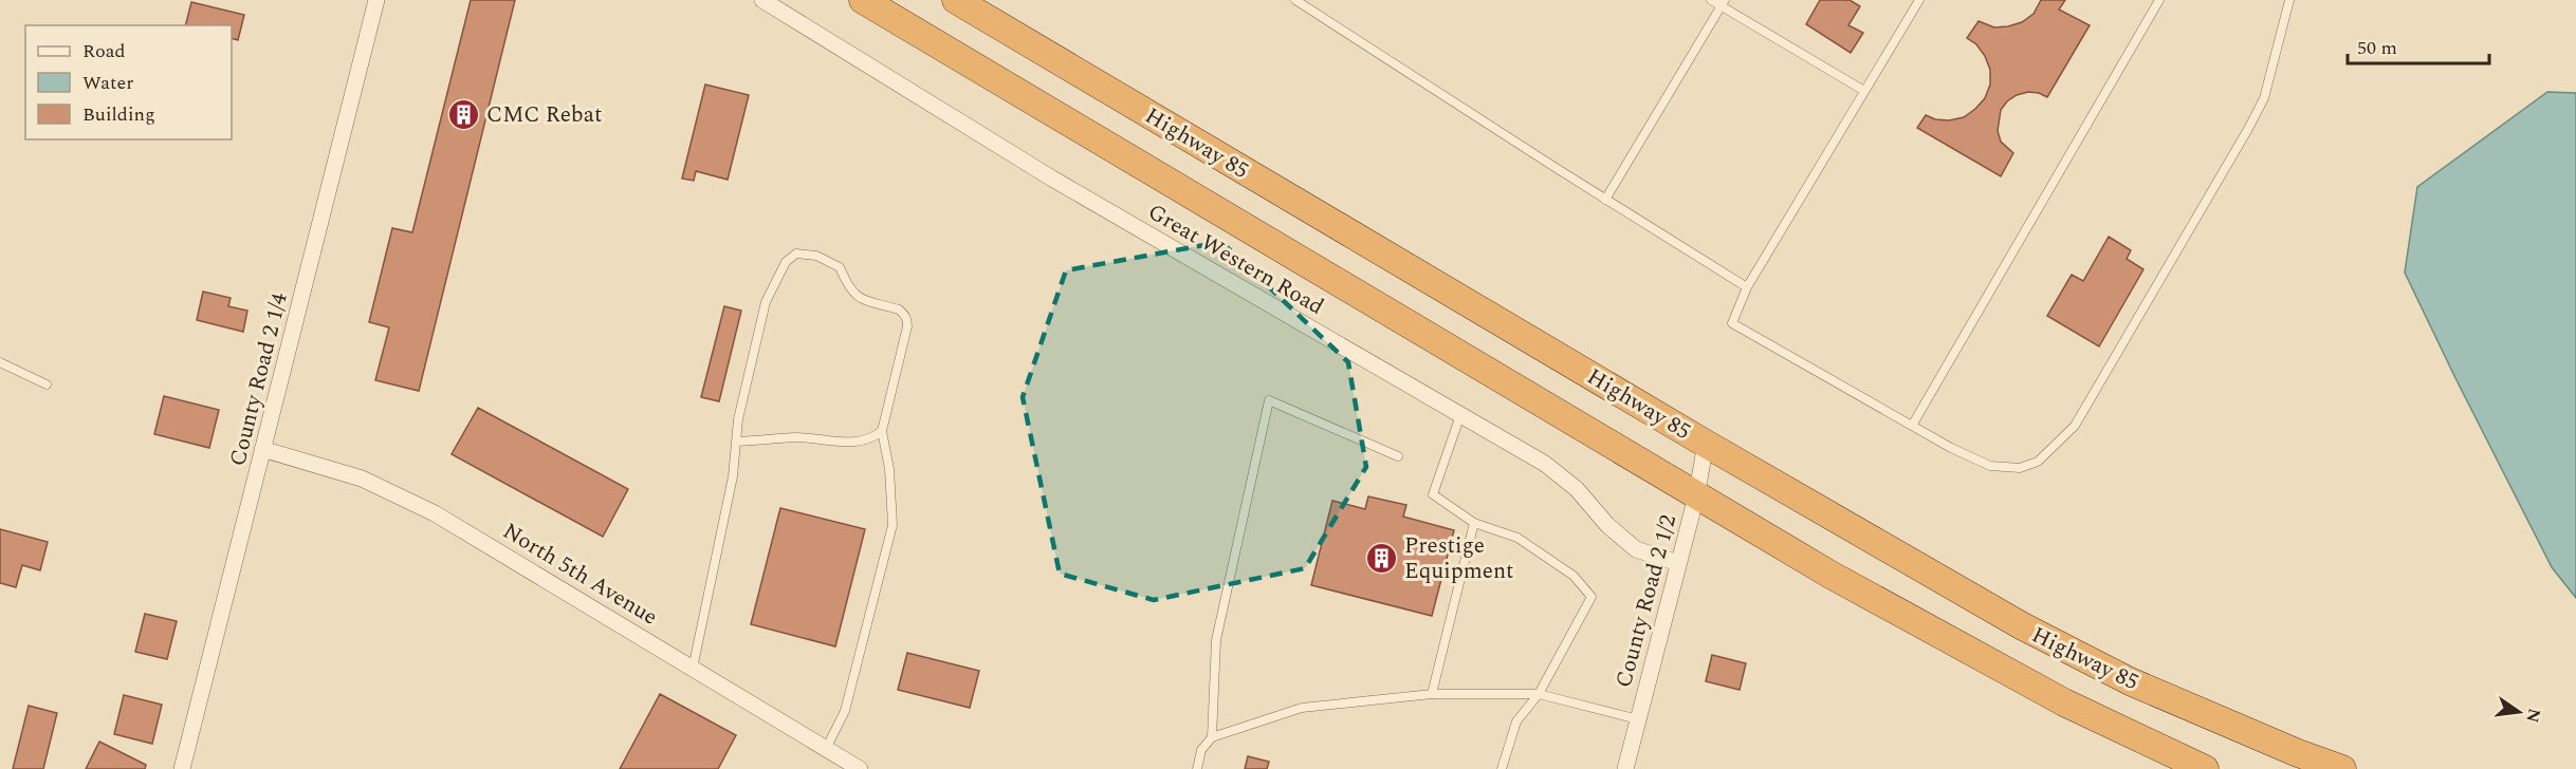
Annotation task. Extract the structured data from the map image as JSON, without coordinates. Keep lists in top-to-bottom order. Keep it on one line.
{"streets":{"highway":["Highway 85"],"street":["Great Western Road","County Road 2 1/4","North 5th Avenue","County Road 2 1/2"]},"crossings":[["Highway 85","County Road 2 1/2"],["Great Western Road","County Road 2 1/2"],["County Road 2 1/4","North 5th Avenue"]],"places":{"building":["CMC Rebat","Prestige Equipment"]},"legend":["Road","Water","Building"],"scale_bar":"50 m","north":"right"}
